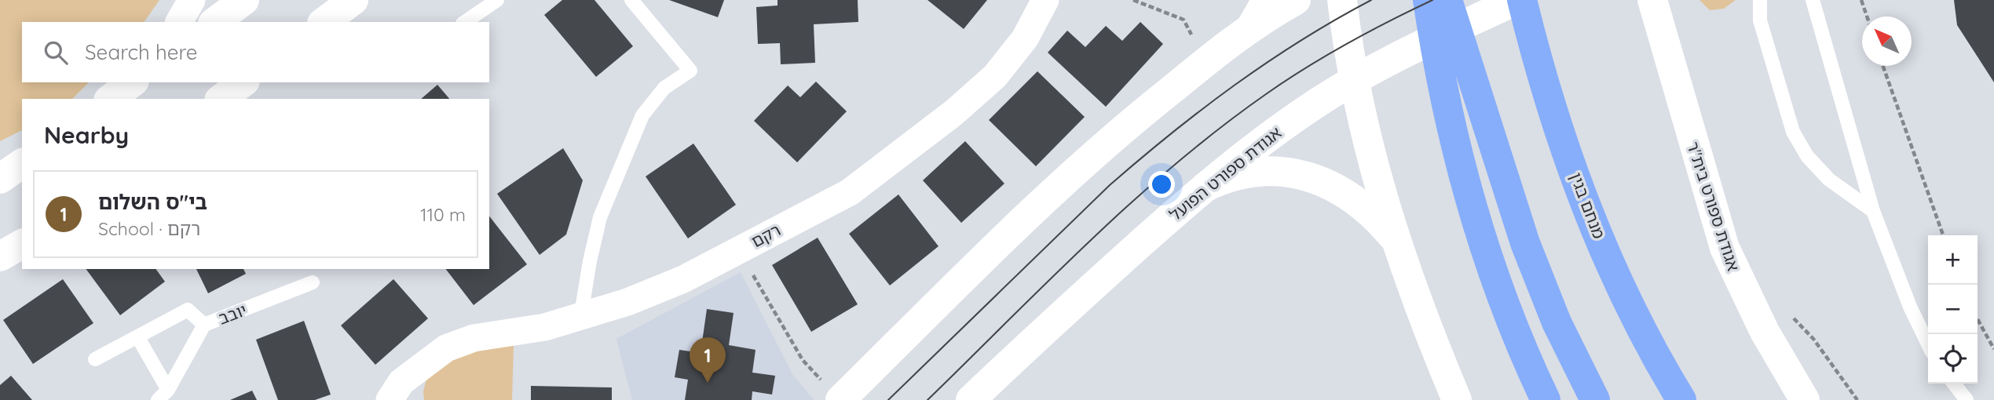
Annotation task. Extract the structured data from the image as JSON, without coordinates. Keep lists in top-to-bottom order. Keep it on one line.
{"streets":{"highway":["מנחם בגין"],"street":["אגודת ספורט הפועל","אגודת ספורט בית\"ר","רקם"],"lane":["יובב"]},"north":"top left","page":{"search":"Search here","heading":"Nearby","list":[{"mark":"1","name":"בי\"ס השלום","note":"School · רקם","value":"110 m"}],"map_buttons":["+","−"],"pins":"1"}}
